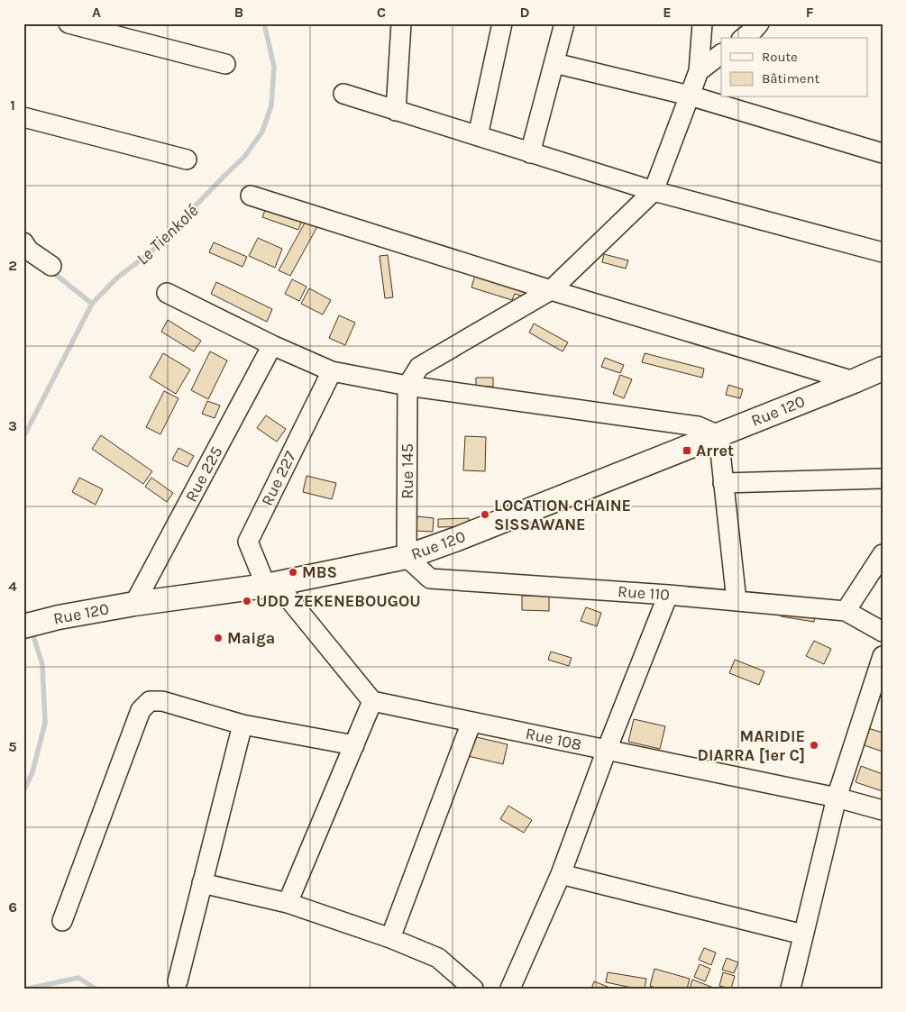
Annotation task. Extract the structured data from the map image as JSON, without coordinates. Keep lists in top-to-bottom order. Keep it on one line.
{"streets":{"main road":["Rue 120"],"street":["Rue 145","Rue 225","Rue 227","Rue 110","Rue 108"]},"crossings":[["Rue 120","Rue 145"],["Rue 120","Rue 225"],["Rue 120","Rue 227"],["Rue 120","Rue 110"],["Rue 145","Rue 110"]],"water":["Le Tienkolé"],"places":{"transit":["Arret"],"other":["LOCATION CHAINE SISSAWANE","MBS","UDD ZEKENEBOUGOU","Maiga","MARIDIE DIARRA [1er C]"]},"legend":["Route","Bâtiment"],"grid":{"columns":["A","B","C","D","E","F"],"rows":["1","2","3","4","5","6"]}}
